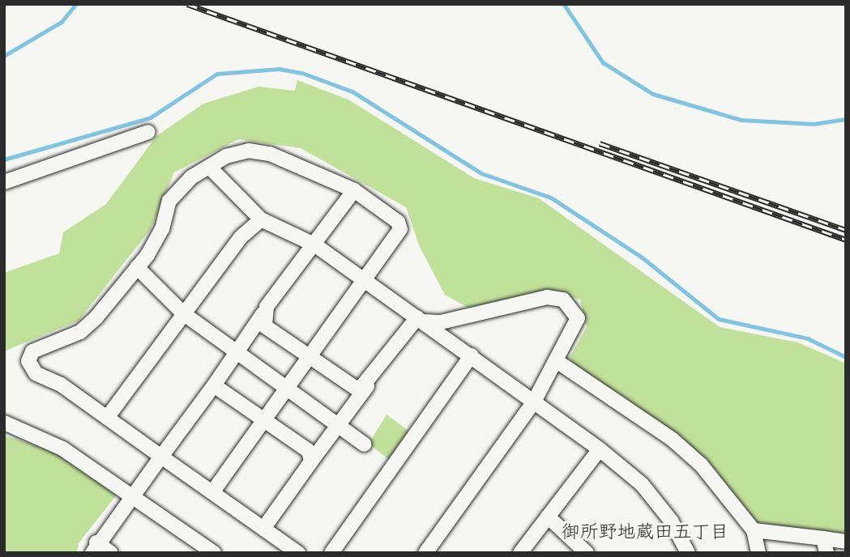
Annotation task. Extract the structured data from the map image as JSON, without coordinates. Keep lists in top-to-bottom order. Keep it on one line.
{"districts":["御所野地蔵田五丁目"]}
